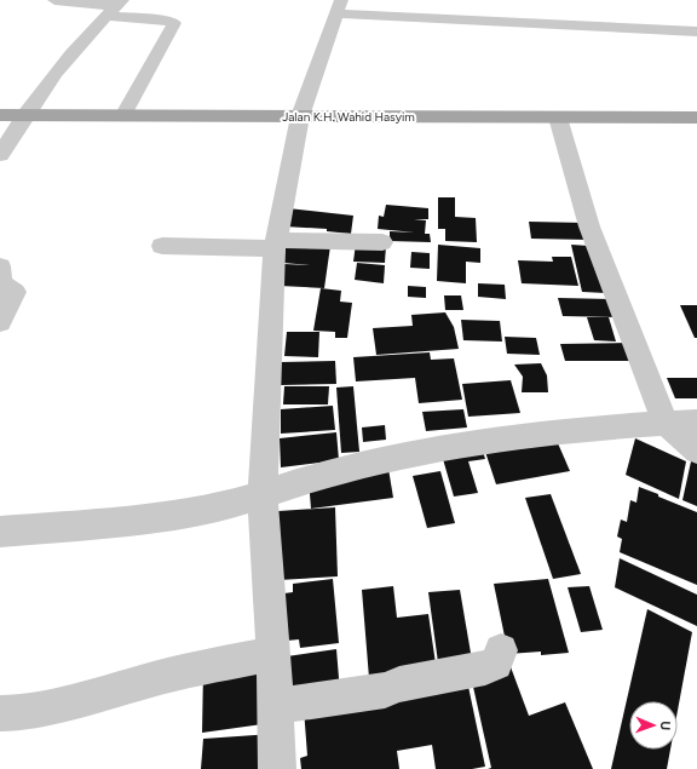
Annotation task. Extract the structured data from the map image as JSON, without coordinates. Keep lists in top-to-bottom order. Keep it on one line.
{"streets":{"main road":["Jalan K.H. Wahid Hasyim"]},"north":"right"}
